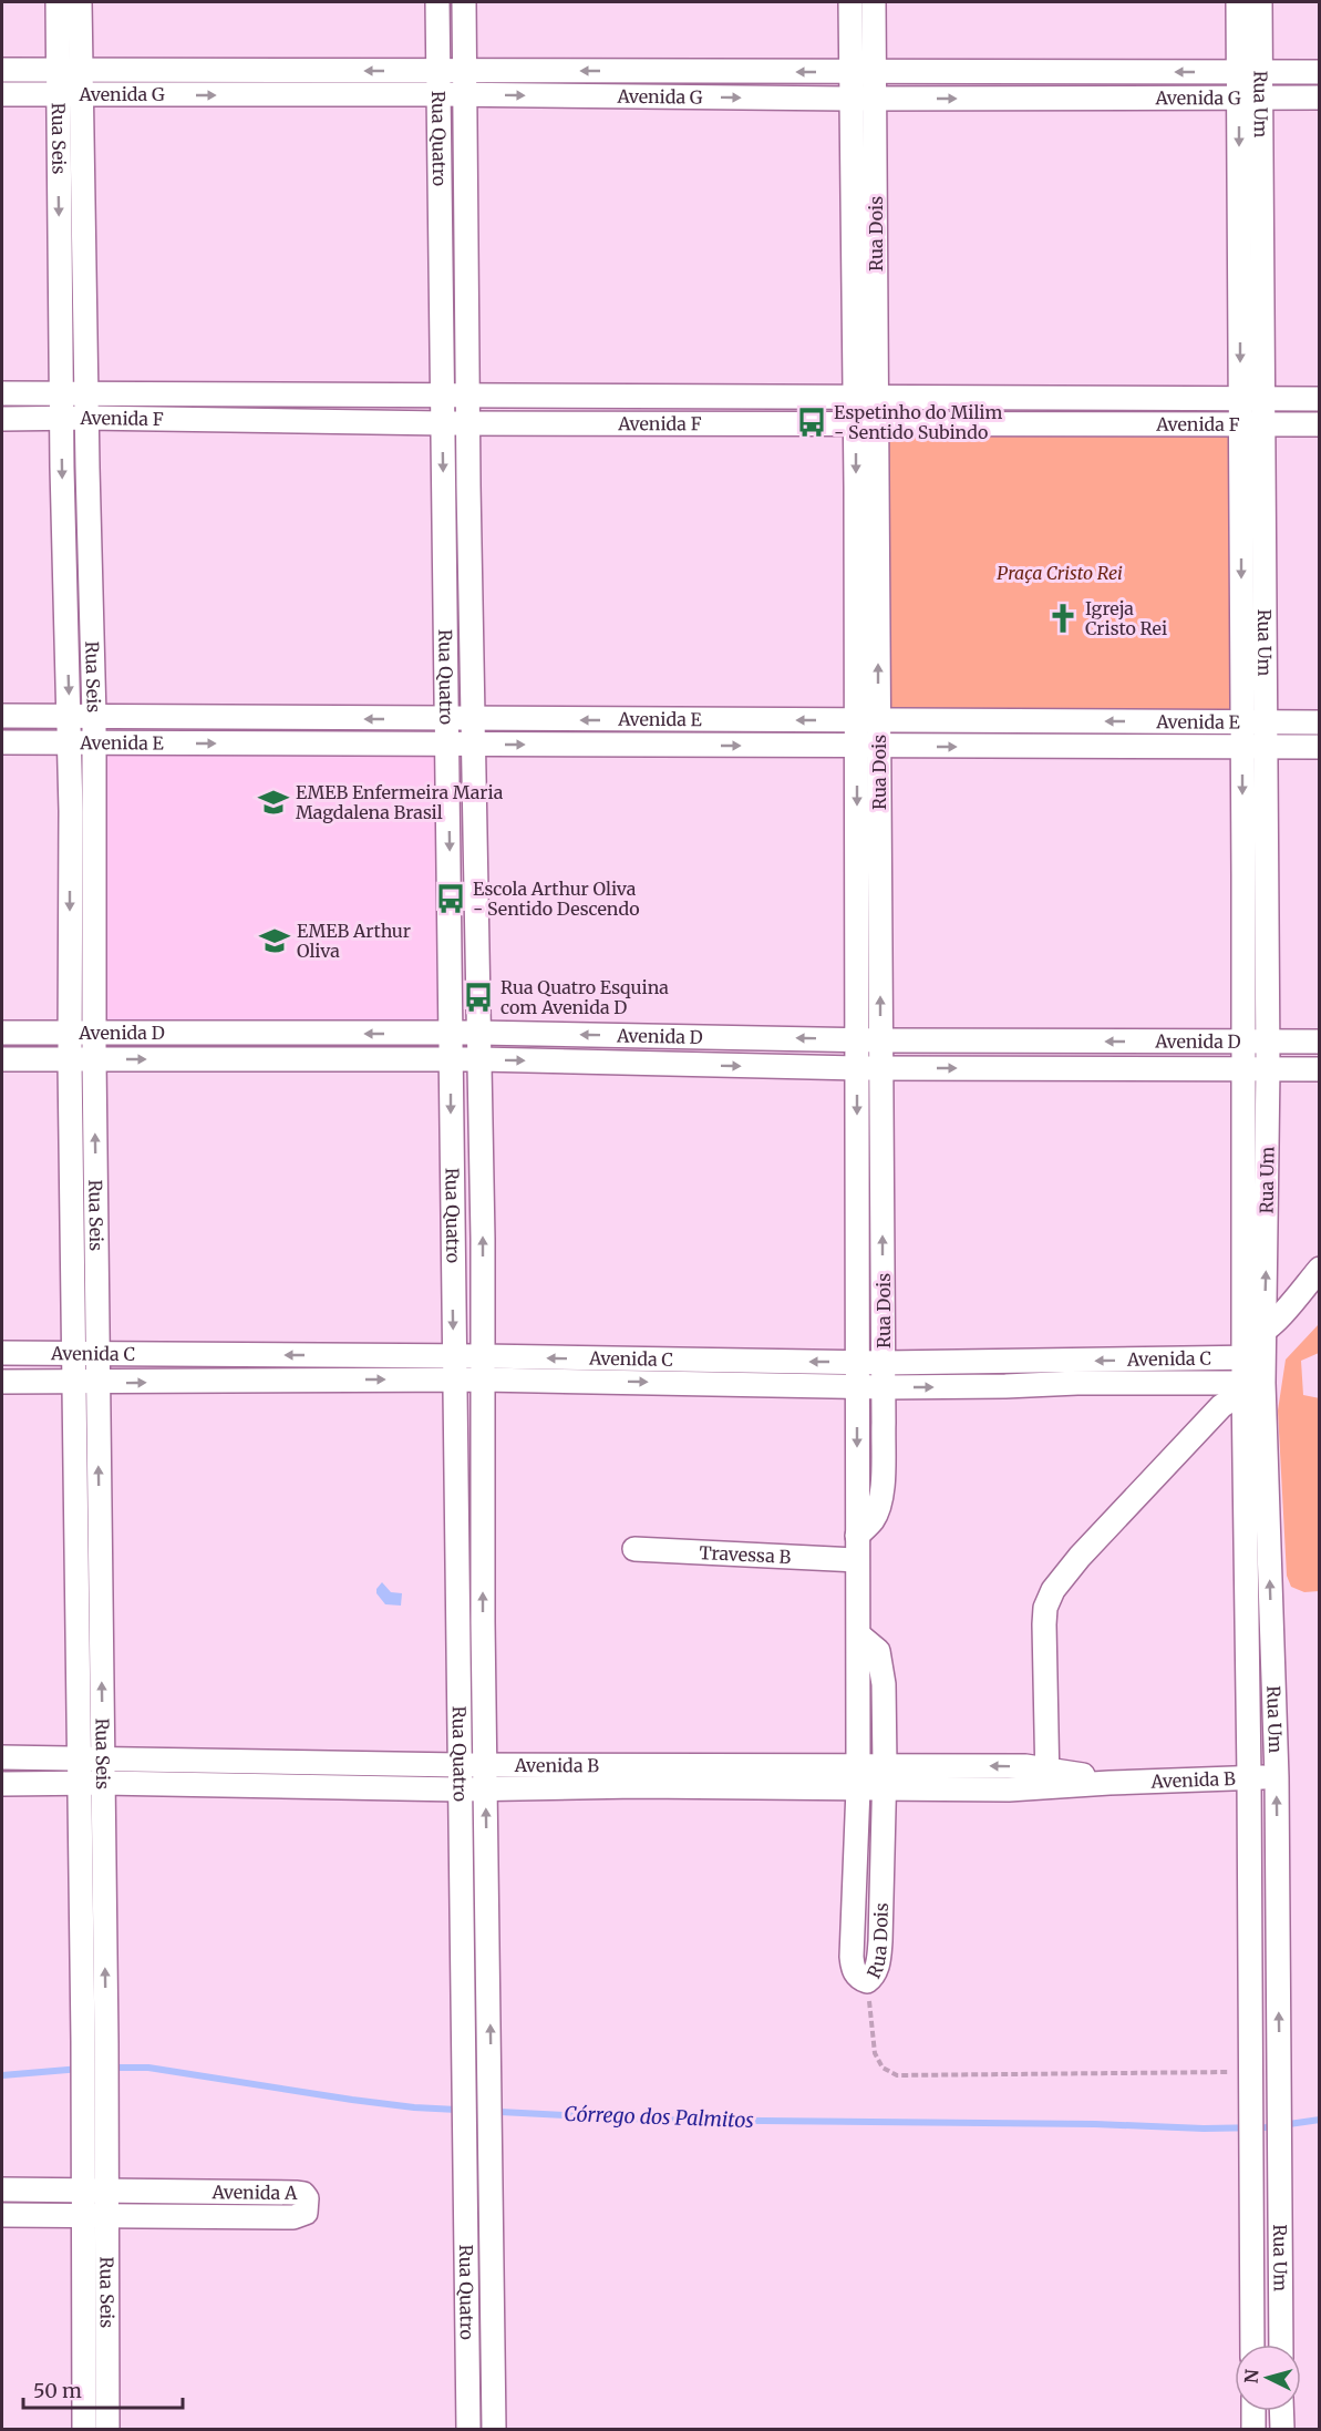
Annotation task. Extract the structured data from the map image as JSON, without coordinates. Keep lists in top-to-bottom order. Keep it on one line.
{"streets":{"street":["Avenida G","Rua Um","Rua Seis","Rua Quatro","Rua Dois","Avenida F","Avenida E","Avenida D","Avenida C","Travessa B","Avenida B","Avenida A"]},"crossings":[["Avenida G","Rua Um"],["Avenida G","Rua Seis"],["Avenida G","Rua Quatro"],["Avenida G","Rua Dois"],["Rua Um","Avenida F"],["Rua Um","Avenida E"],["Rua Um","Avenida D"],["Rua Um","Avenida C"],["Rua Um","Avenida B"],["Rua Seis","Avenida F"],["Rua Seis","Avenida E"],["Rua Seis","Avenida D"],["Rua Seis","Avenida C"],["Rua Seis","Avenida B"],["Rua Seis","Avenida A"],["Rua Quatro","Avenida F"],["Rua Quatro","Avenida E"],["Rua Quatro","Avenida D"],["Rua Quatro","Avenida C"],["Rua Quatro","Avenida B"],["Rua Dois","Avenida F"],["Rua Dois","Avenida E"],["Rua Dois","Avenida D"],["Rua Dois","Avenida C"],["Rua Dois","Travessa B"],["Rua Dois","Avenida B"]],"water":["Córrego dos Palmitos"],"parks":["Praça Cristo Rei"],"places":{"bus stop":["Espetinho do Milim - Sentido Subindo","Escola Arthur Oliva - Sentido Descendo","Rua Quatro Esquina com Avenida D"],"church":["Igreja Cristo Rei"],"school or university":["EMEB Enfermeira Maria Magdalena Brasil","EMEB Arthur Oliva"]},"scale_bar":"50 m","north":"left"}
